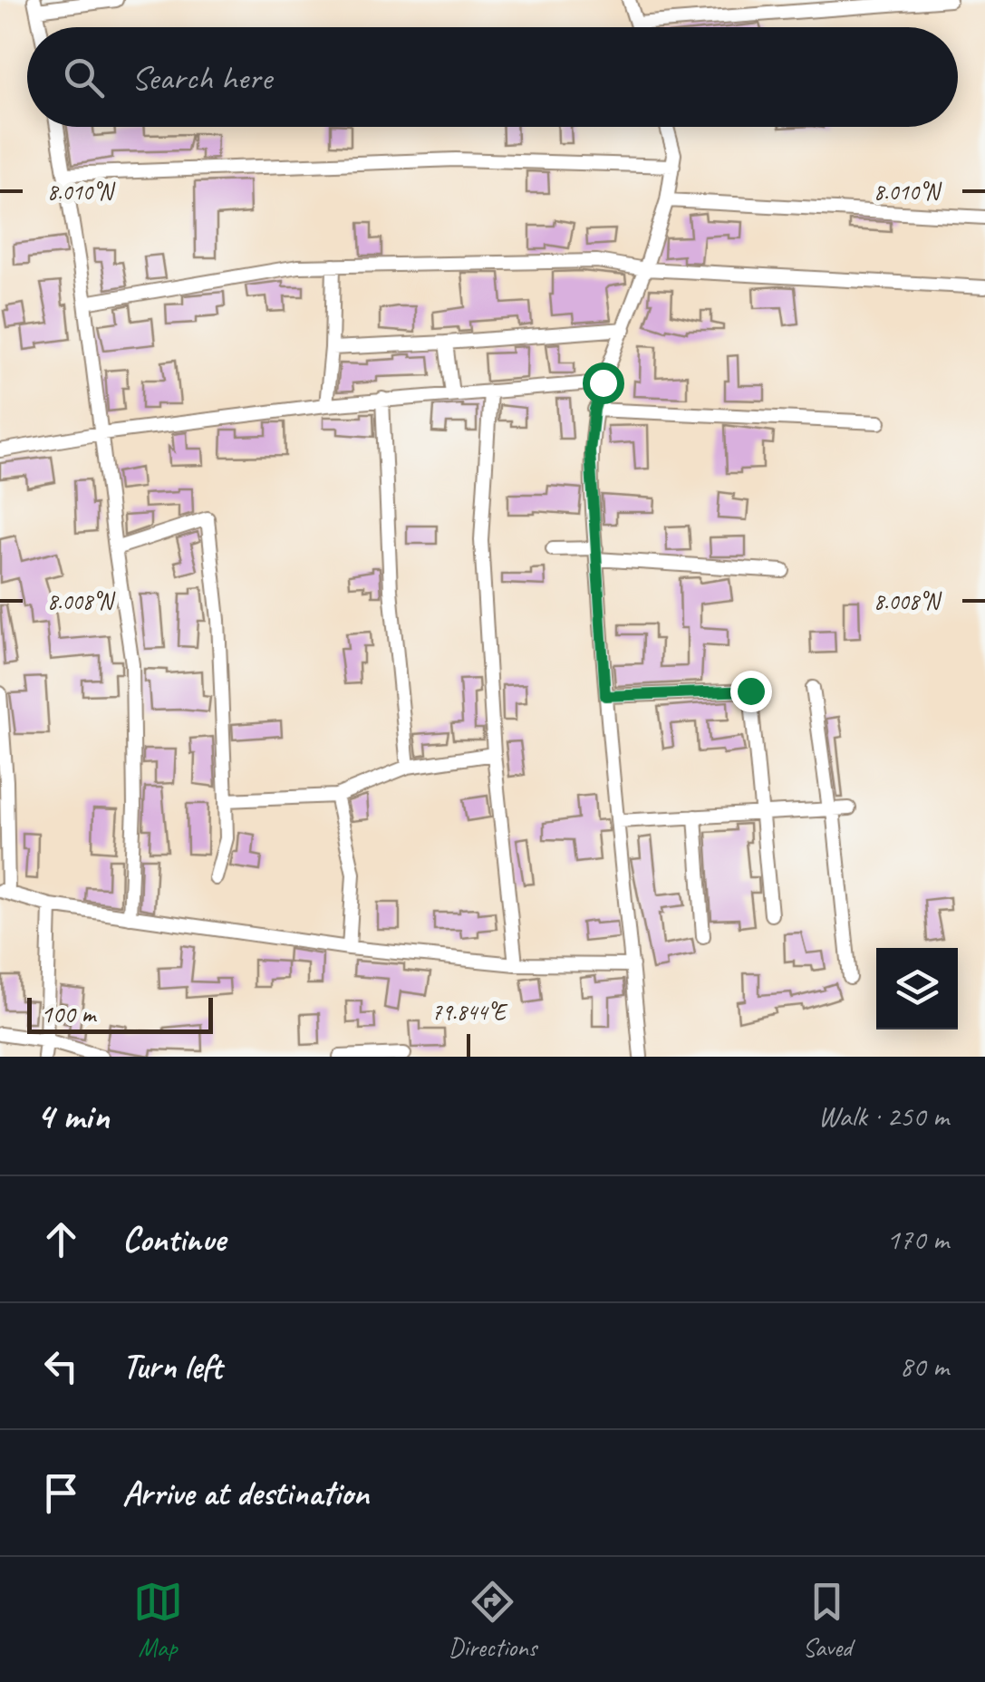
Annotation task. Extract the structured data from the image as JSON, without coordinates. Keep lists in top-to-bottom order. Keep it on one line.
{"scale_bar":"100 m","page":{"search":"Search here","scale":"100 m","heading":["4 min","Walk · 250 m"],"list":[["Continue","170 m"],["Turn left","80 m"],"Arrive at destination"],"nav":["Map","Directions","Saved"]},"coordinates":["8.010°N","8.008°N","79.844°E"]}
